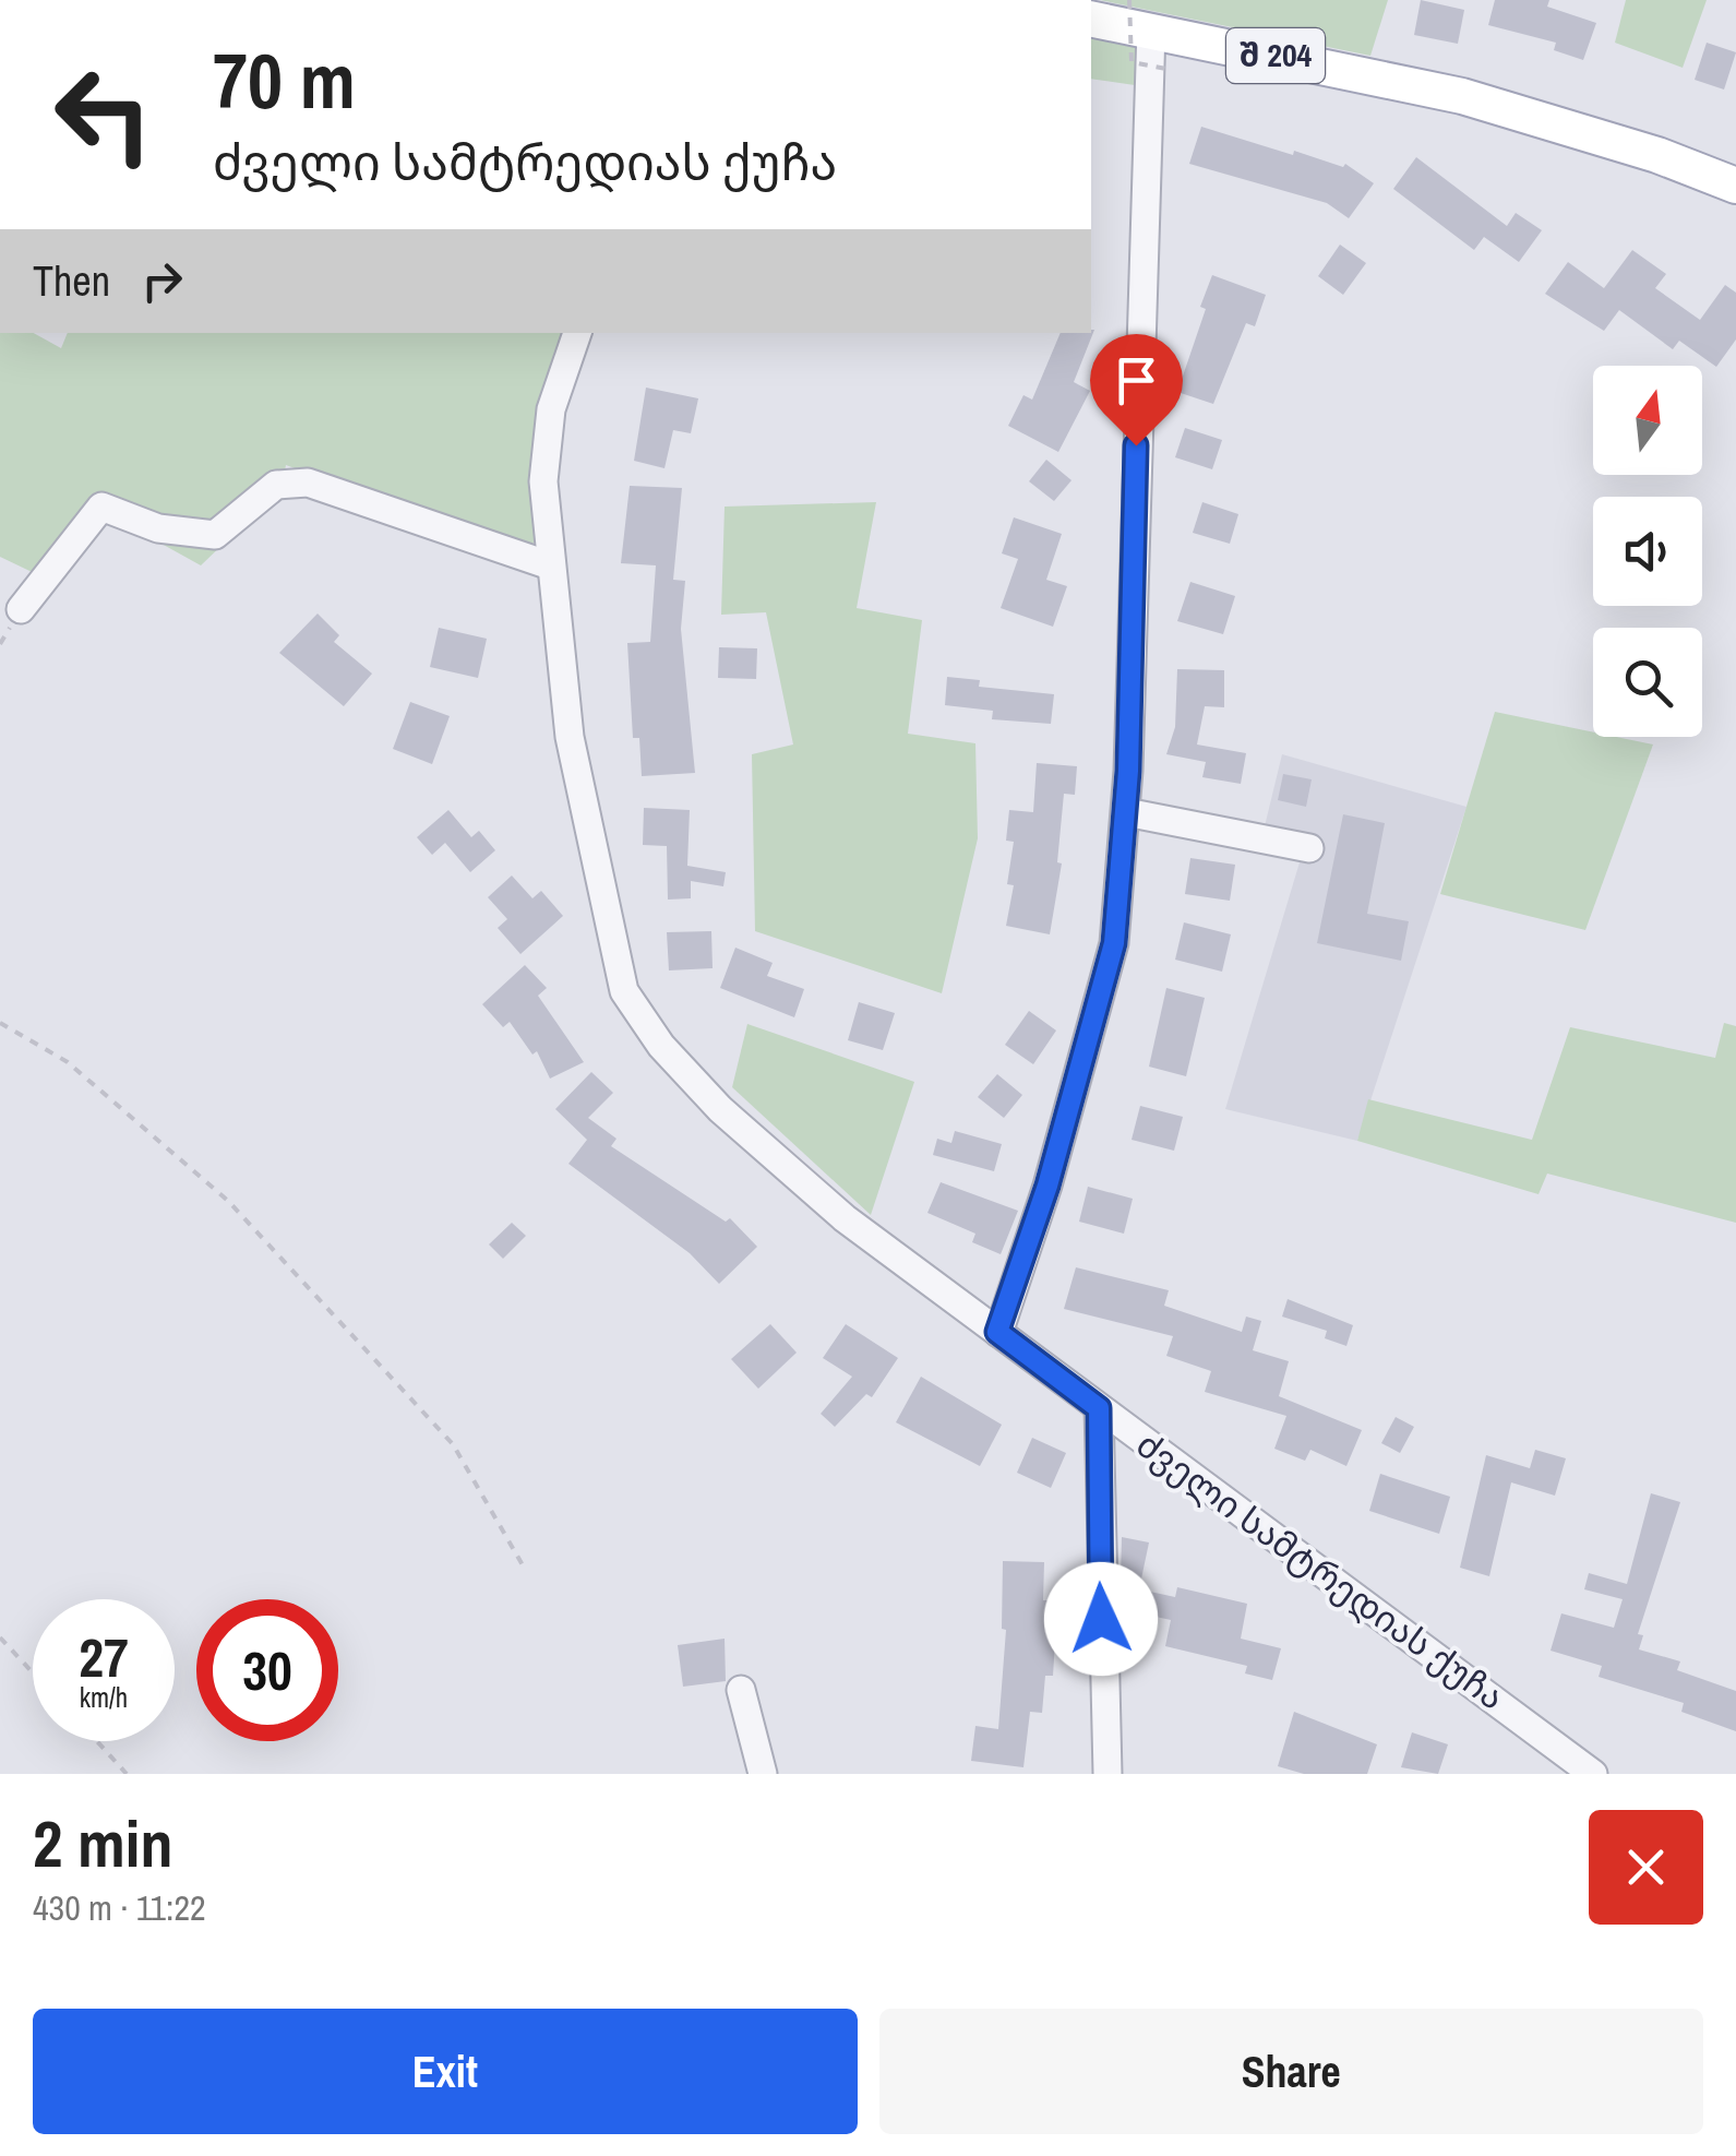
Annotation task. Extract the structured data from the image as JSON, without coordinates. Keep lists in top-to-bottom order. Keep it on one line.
{"streets":{"main road":["შ 204"],"street":["ძველი სამტრედიას ქუჩა"]},"north":"top","page":{"turn":["70 m","ძველი სამტრედიას ქუჩა"],"then":"Then","speed":"27 km/h","limit":"30","heading":["2 min","430 m · 11:22"],"buttons":["Exit","Share"]}}
